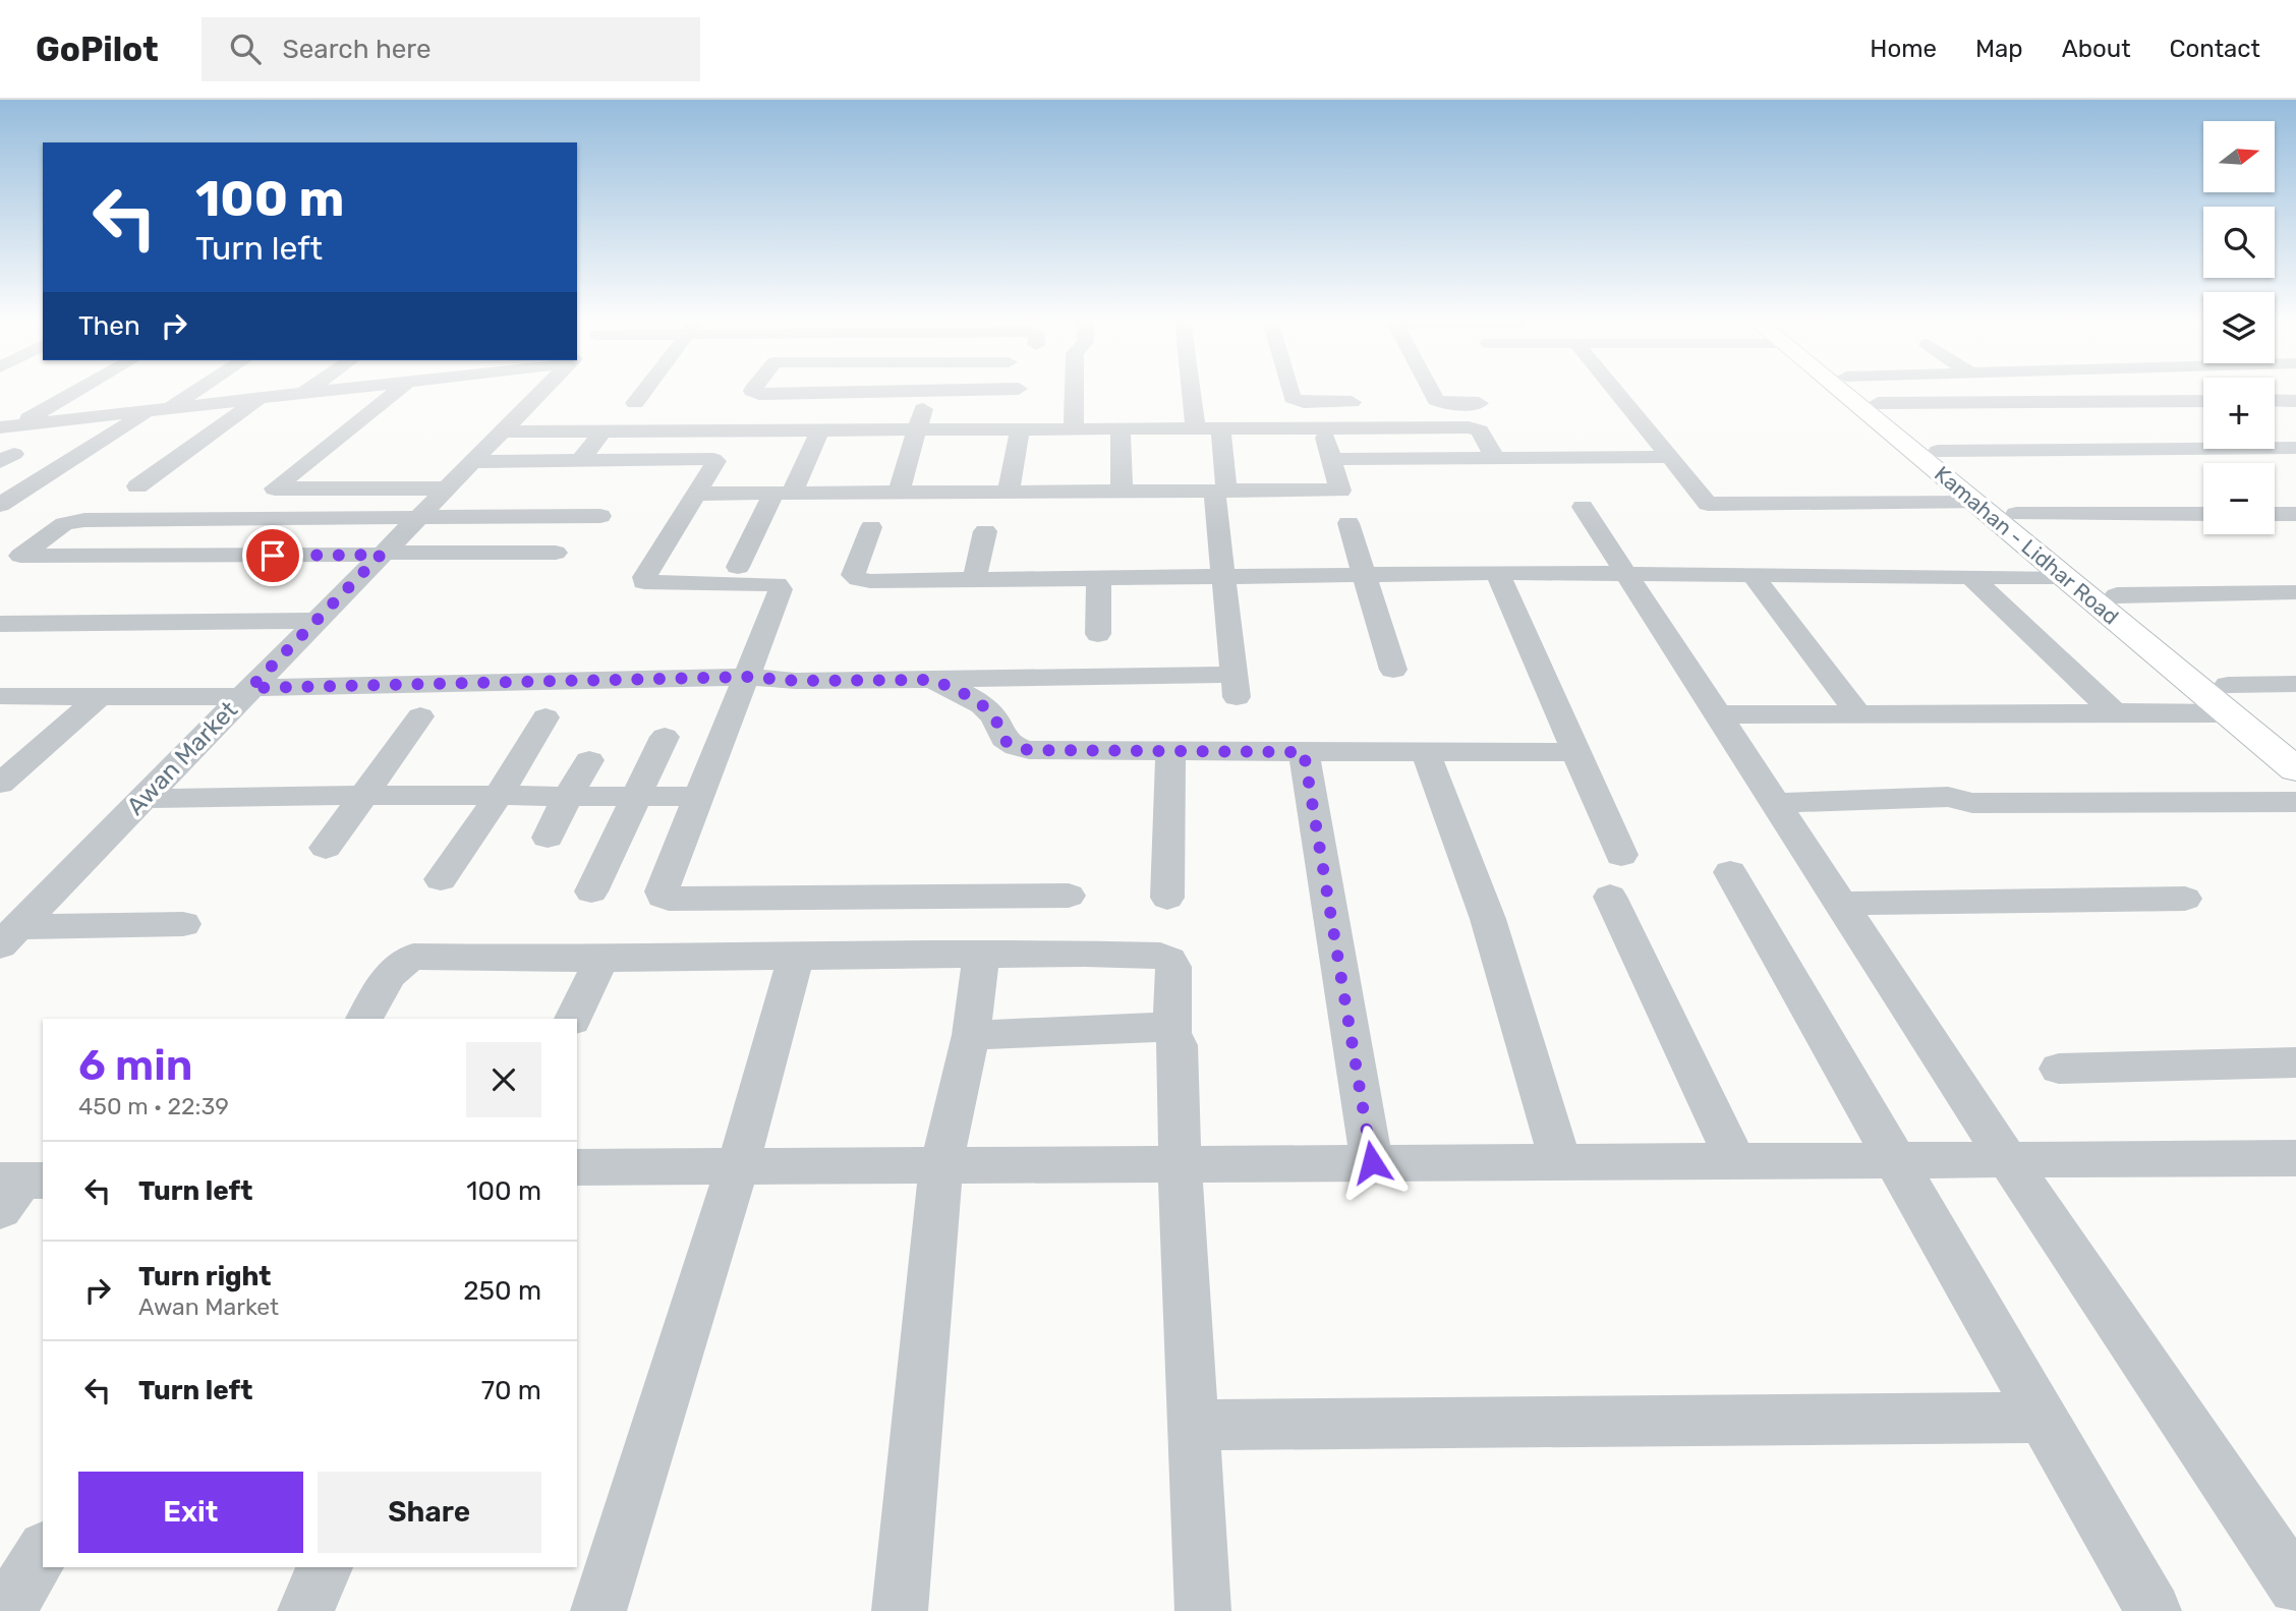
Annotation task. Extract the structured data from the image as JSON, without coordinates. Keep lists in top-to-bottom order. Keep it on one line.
{"streets":{"main road":["Kamahan - Lidhar Road"],"street":["Awan Market"]},"north":"right","page":{"header":"GoPilot","search":"Search here","nav":["Home","Map","About","Contact"],"map_buttons":["+","−"],"turn":["100 m","Turn left"],"then":"Then","heading":["6 min","450 m · 22:39"],"list":[{"name":"Turn left","value":"100 m"},{"name":"Turn right","note":"Awan Market","value":"250 m"},{"name":"Turn left","value":"70 m"}],"buttons":["Exit","Share"]}}
